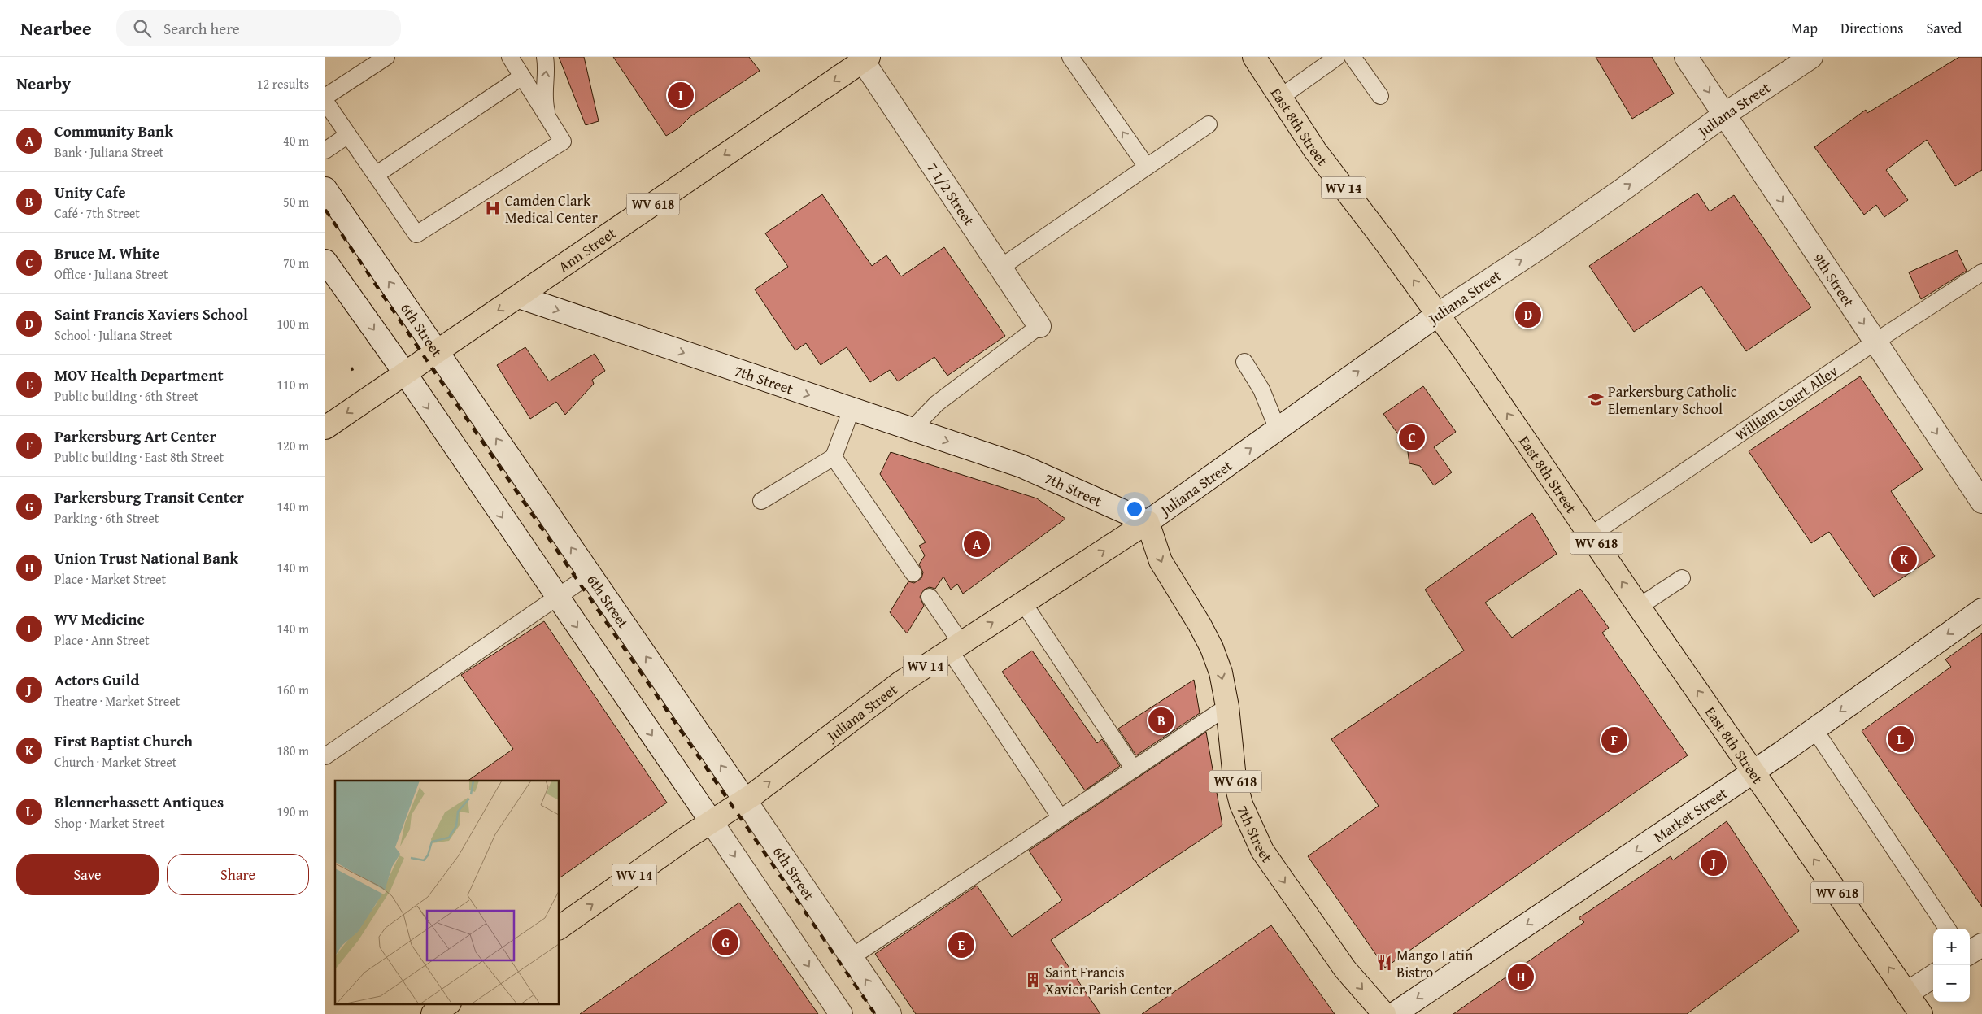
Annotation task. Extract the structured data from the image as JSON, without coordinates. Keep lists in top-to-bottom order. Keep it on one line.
{"streets":{"main road":["Juliana Street","East 8th Street","WV 14","WV 618","Ann Street","7th Street"],"street":["7 1/2 Street","9th Street","6th Street","Market Street"],"lane":["William Court Alley"]},"crossings":[["Juliana Street","East 8th Street"],["Juliana Street","9th Street"],["Juliana Street","6th Street"],["Juliana Street","7th Street"],["East 8th Street","William Court Alley"],["East 8th Street","Market Street"],["7 1/2 Street","Ann Street"],["Ann Street","6th Street"],["Ann Street","7th Street"],["9th Street","William Court Alley"]],"one_way":["Juliana Street","East 8th Street","Ann Street","9th Street","7th Street","Market Street"],"places":{"hospital":["Camden Clark Medical Center"],"school or university":["Parkersburg Catholic Elementary School"],"restaurant":["Mango Latin Bistro"],"building":["Saint Francis Xavier Parish Center"]},"page":{"header":"Nearbee","search":"Search here","nav":["Map","Directions","Saved"],"heading":["Nearby","12 results"],"pins":["I","D","C","A","K","B","L","F","J","G","E","H"],"list":[{"mark":"A","name":"Community Bank","note":"Bank · Juliana Street","value":"40 m"},{"mark":"B","name":"Unity Cafe","note":"Café · 7th Street","value":"50 m"},{"mark":"C","name":"Bruce M. White","note":"Office · Juliana Street","value":"70 m"},{"mark":"D","name":"Saint Francis Xaviers School","note":"School · Juliana Street","value":"100 m"},{"mark":"E","name":"MOV Health Department","note":"Public building · 6th Street","value":"110 m"},{"mark":"F","name":"Parkersburg Art Center","note":"Public building · East 8th Street","value":"120 m"},{"mark":"G","name":"Parkersburg Transit Center","note":"Parking · 6th Street","value":"140 m"},{"mark":"H","name":"Union Trust National Bank","note":"Place · Market Street","value":"140 m"},{"mark":"I","name":"WV Medicine","note":"Place · Ann Street","value":"140 m"},{"mark":"J","name":"Actors Guild","note":"Theatre · Market Street","value":"160 m"},{"mark":"K","name":"First Baptist Church","note":"Church · Market Street","value":"180 m"},{"mark":"L","name":"Blennerhassett Antiques","note":"Shop · Market Street","value":"190 m"}],"buttons":["Save","Share"],"map_buttons":["+","−"]}}
